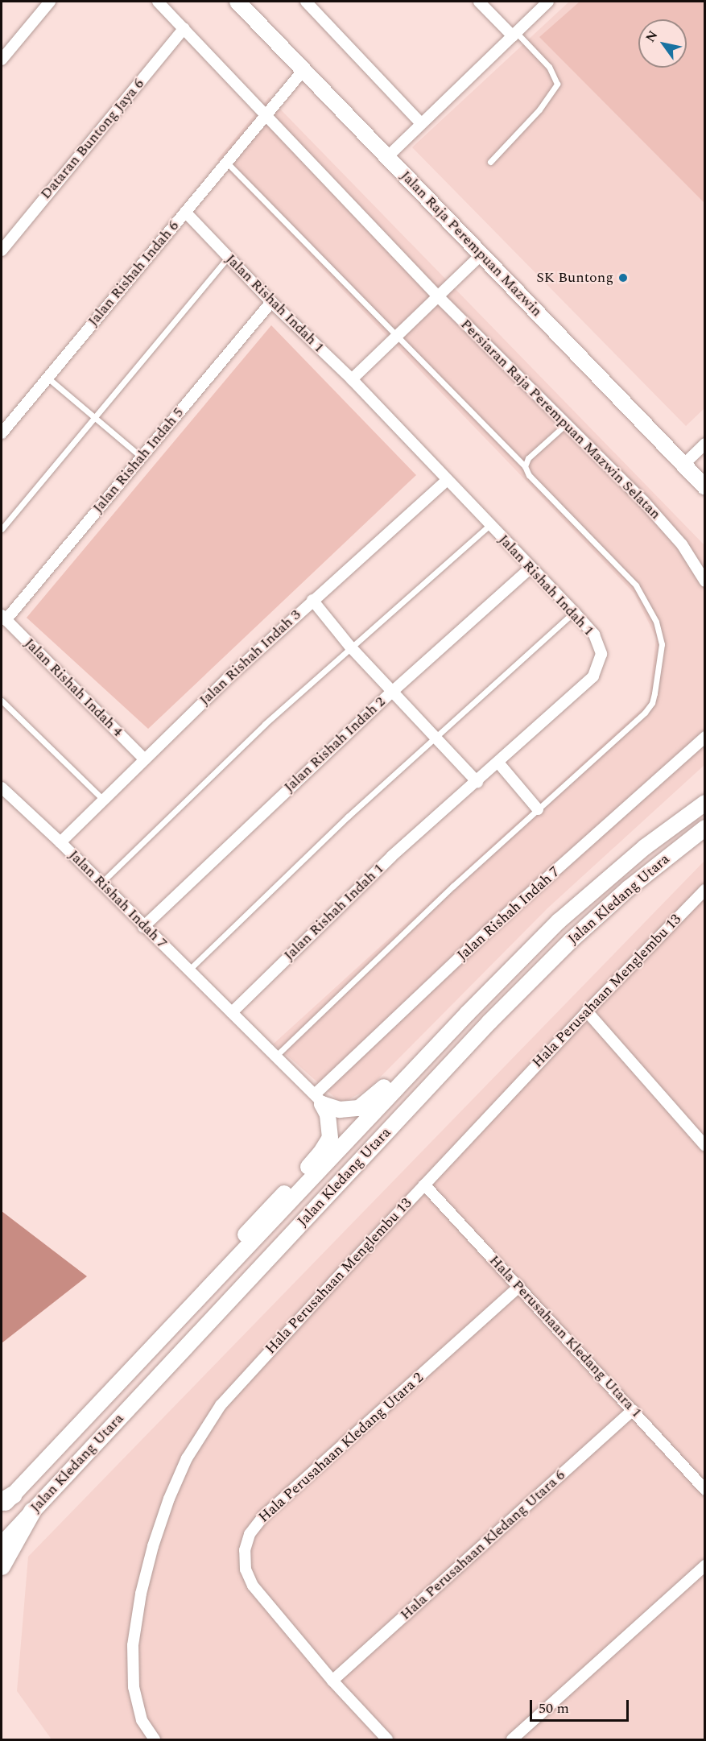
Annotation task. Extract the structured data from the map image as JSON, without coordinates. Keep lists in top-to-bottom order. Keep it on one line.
{"streets":{"main road":["Jalan Raja Perempuan Mazwin","Jalan Kledang Utara"],"street":["Dataran Buntong Jaya 6","Jalan Rishah Indah 6","Jalan Rishah Indah 1","Persiaran Raja Perempuan Mazwin Selatan","Jalan Rishah Indah 5","Jalan Rishah Indah 3","Jalan Rishah Indah 4","Jalan Rishah Indah 2","Jalan Rishah Indah 7","Hala Perusahaan Menglembu 13","Hala Perusahaan Kledang Utara 1","Hala Perusahaan Kledang Utara 2","Hala Perusahaan Kledang Utara 6"]},"crossings":[["Dataran Buntong Jaya 6","Persiaran Raja Perempuan Mazwin Selatan"],["Jalan Raja Perempuan Mazwin","Jalan Rishah Indah 6"],["Jalan Rishah Indah 6","Jalan Rishah Indah 1"],["Jalan Rishah Indah 6","Persiaran Raja Perempuan Mazwin Selatan"],["Jalan Rishah Indah 1","Jalan Rishah Indah 5"],["Jalan Rishah Indah 1","Jalan Rishah Indah 3"],["Jalan Rishah Indah 1","Jalan Rishah Indah 2"],["Jalan Rishah Indah 1","Jalan Rishah Indah 7"],["Jalan Rishah Indah 5","Jalan Rishah Indah 4"],["Jalan Rishah Indah 3","Jalan Rishah Indah 4"],["Jalan Rishah Indah 3","Jalan Rishah Indah 7"],["Jalan Rishah Indah 2","Jalan Rishah Indah 7"],["Hala Perusahaan Menglembu 13","Hala Perusahaan Kledang Utara 1"],["Hala Perusahaan Kledang Utara 1","Hala Perusahaan Kledang Utara 2"],["Hala Perusahaan Kledang Utara 1","Hala Perusahaan Kledang Utara 6"],["Hala Perusahaan Kledang Utara 2","Hala Perusahaan Kledang Utara 6"]],"places":["SK Buntong"],"scale_bar":"50 m","north":"top left"}
